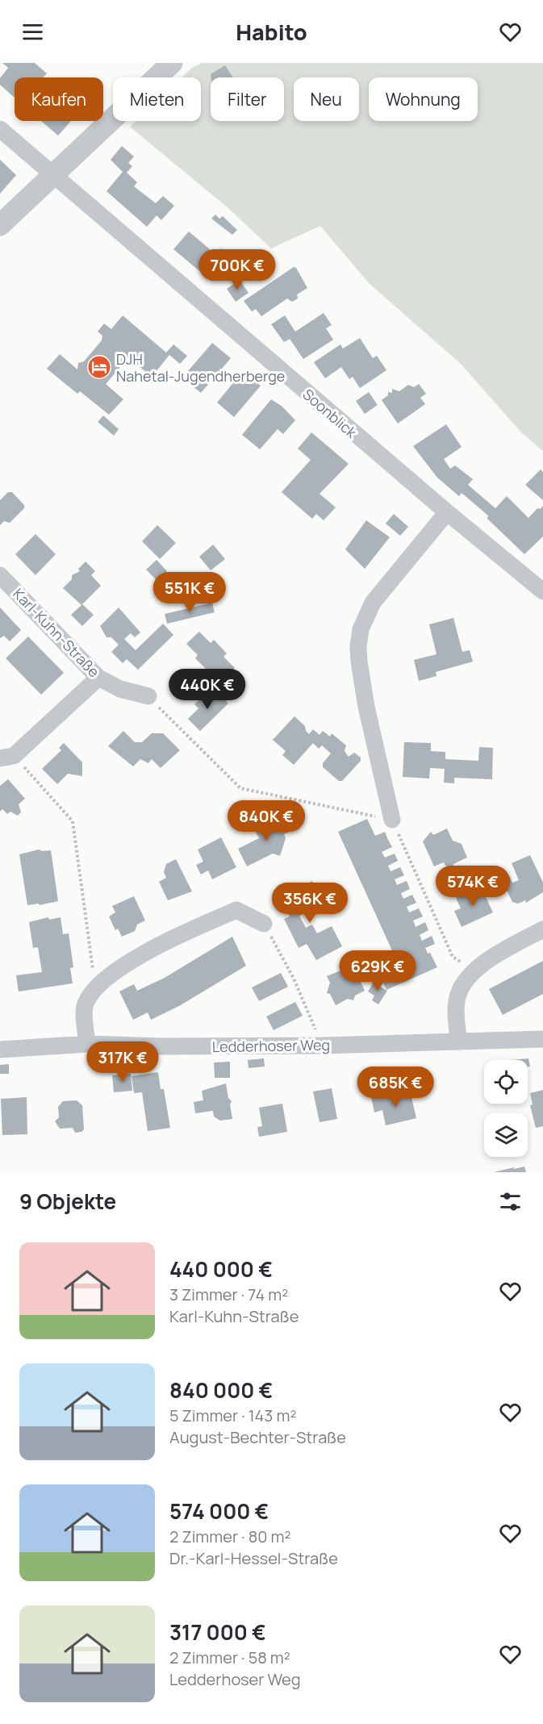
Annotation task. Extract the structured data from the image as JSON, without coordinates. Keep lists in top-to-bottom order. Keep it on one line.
{"streets":{"street":["Soonblick","Karl-Kuhn-Straße","Ledderhoser Weg"]},"places":{"hotel":["DJH Nahetal-Jugendherberge"]},"page":{"header":"Habito","chip":["Kaufen","Mieten","Filter","Neu","Wohnung"],"price":["700K €","551K €","440K €","840K €","574K €","356K €","629K €","317K €","685K €"],"heading":"9 Objekte","list":[{"name":"440 000 €","note":"3 Zimmer · 74 m² · Karl-Kuhn-Straße"},{"name":"840 000 €","note":"5 Zimmer · 143 m² · August-Bechter-Straße"},{"name":"574 000 €","note":"2 Zimmer · 80 m² · Dr.-Karl-Hessel-Straße"},{"name":"317 000 €","note":"2 Zimmer · 58 m² · Ledderhoser Weg"}]}}
